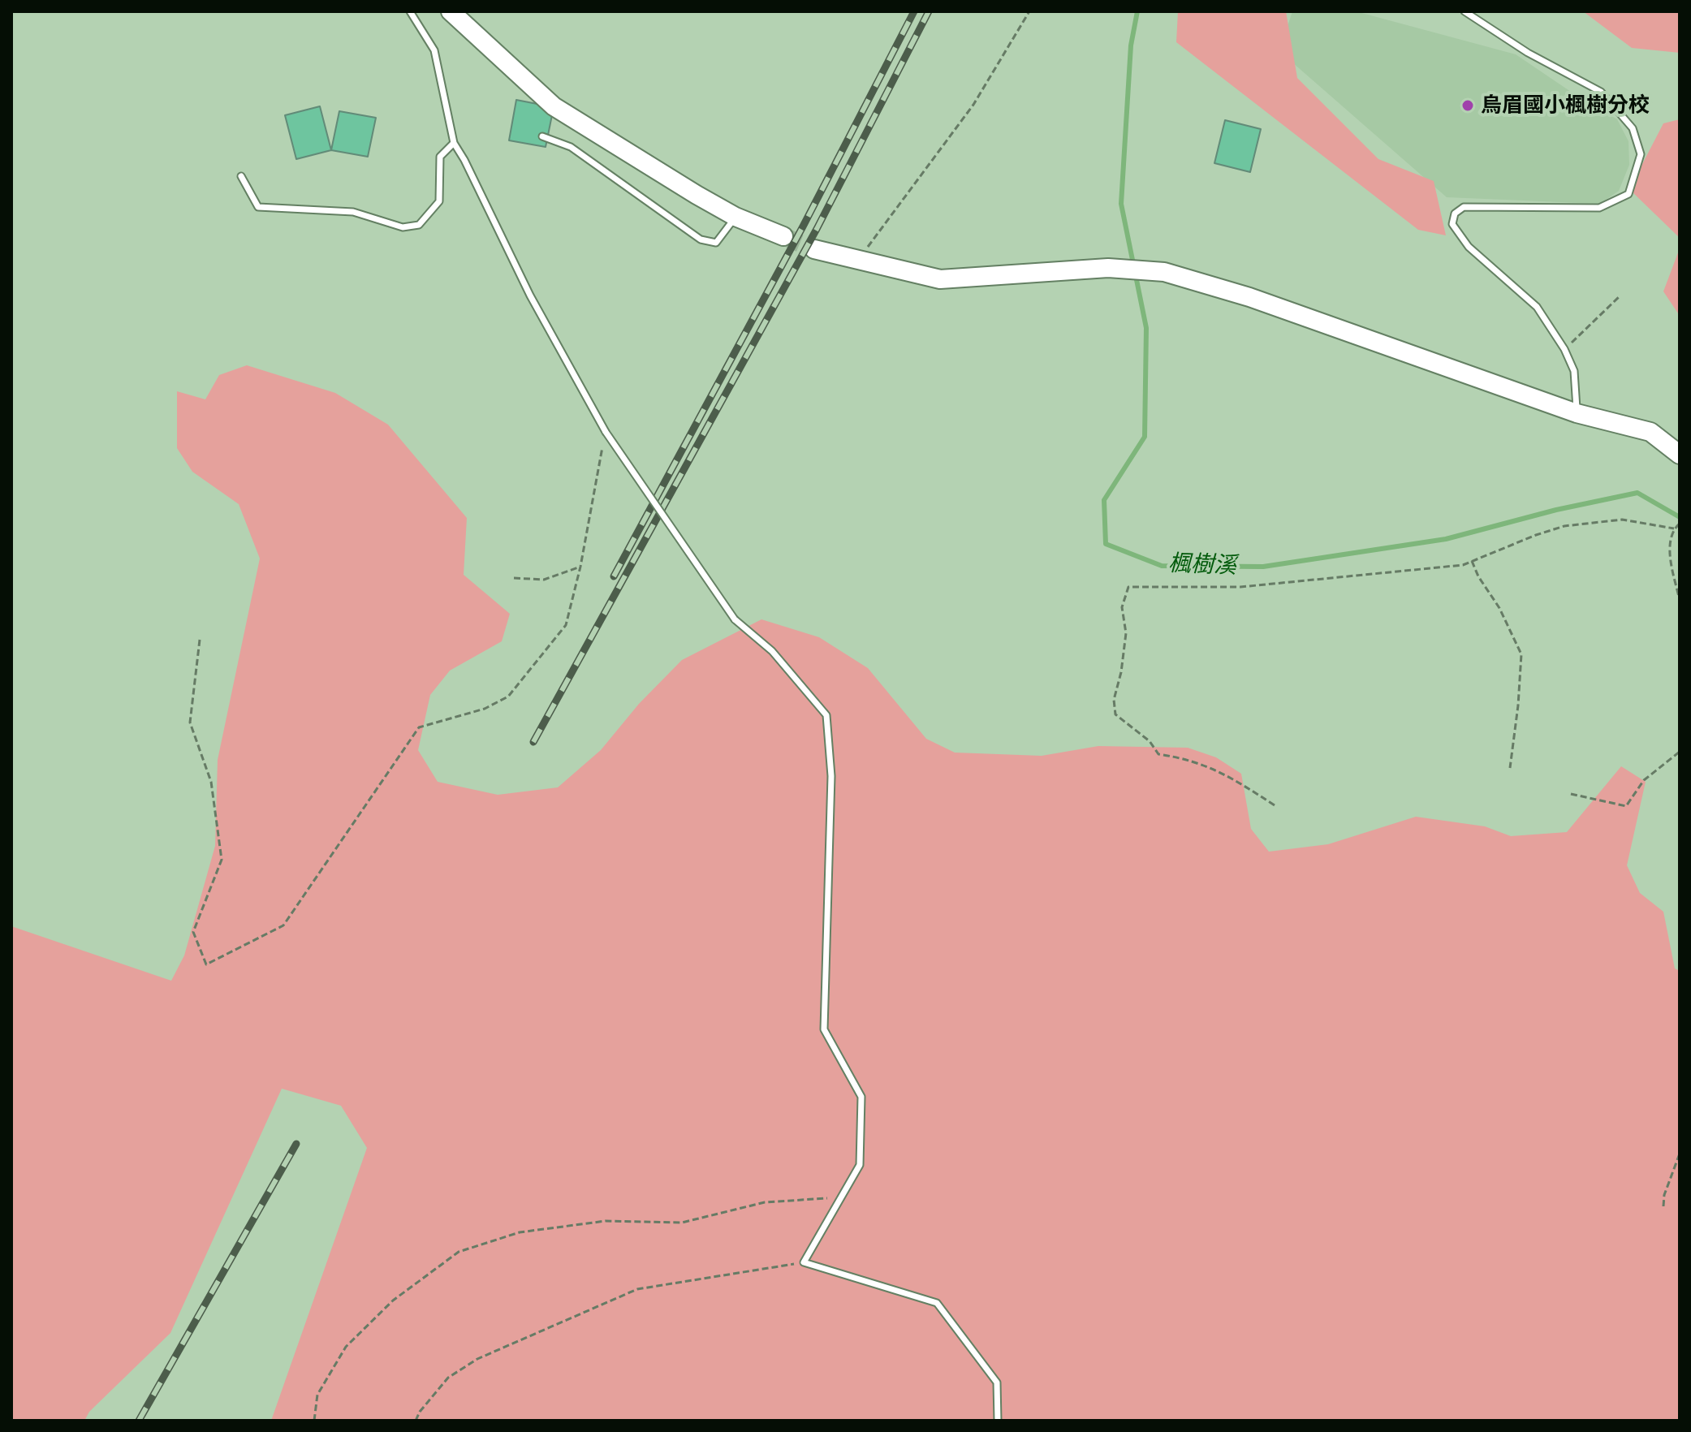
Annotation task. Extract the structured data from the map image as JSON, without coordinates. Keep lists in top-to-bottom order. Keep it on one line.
{"water":["楓樹溪"],"places":["烏眉國小楓樹分校"]}
